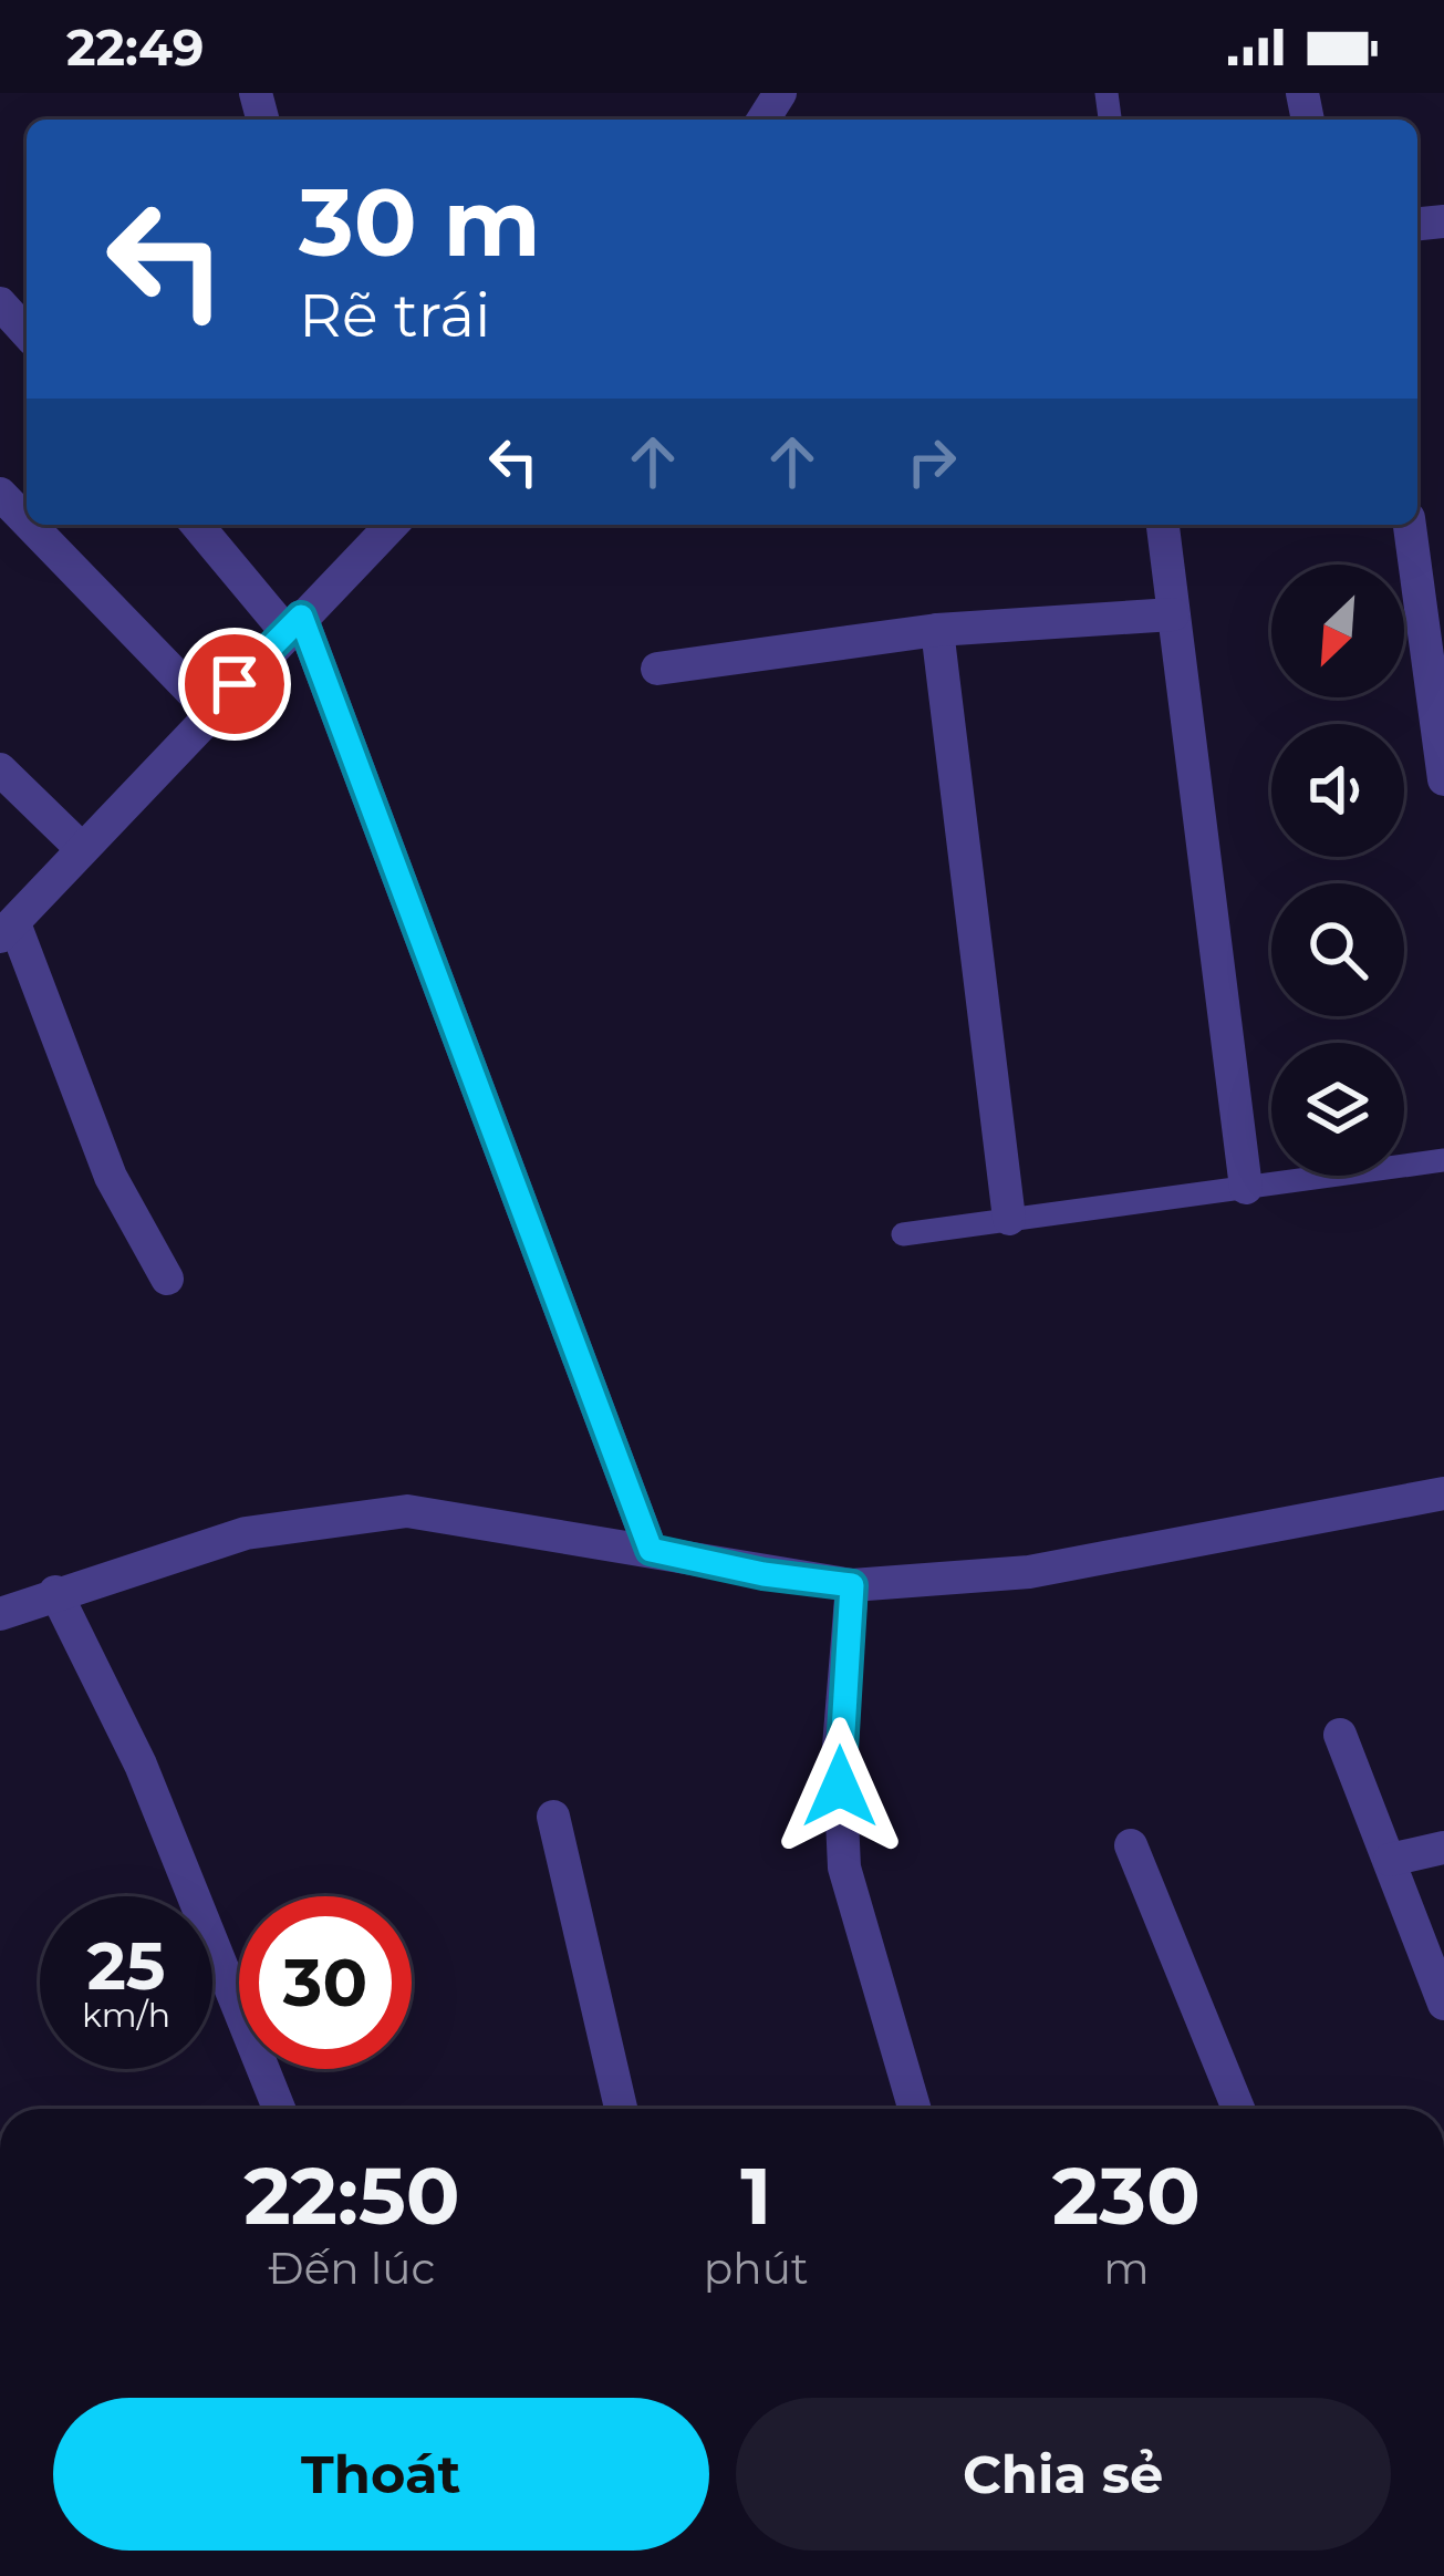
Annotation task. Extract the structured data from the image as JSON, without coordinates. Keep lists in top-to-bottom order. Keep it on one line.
{"north":"bottom left","page":{"status":"22:49","turn":["30 m","Rẽ trái"],"speed":"25 km/h","limit":"30","eta":["22:50","Đến lúc","1","phút","230","m"],"buttons":["Thoát","Chia sẻ"]}}
